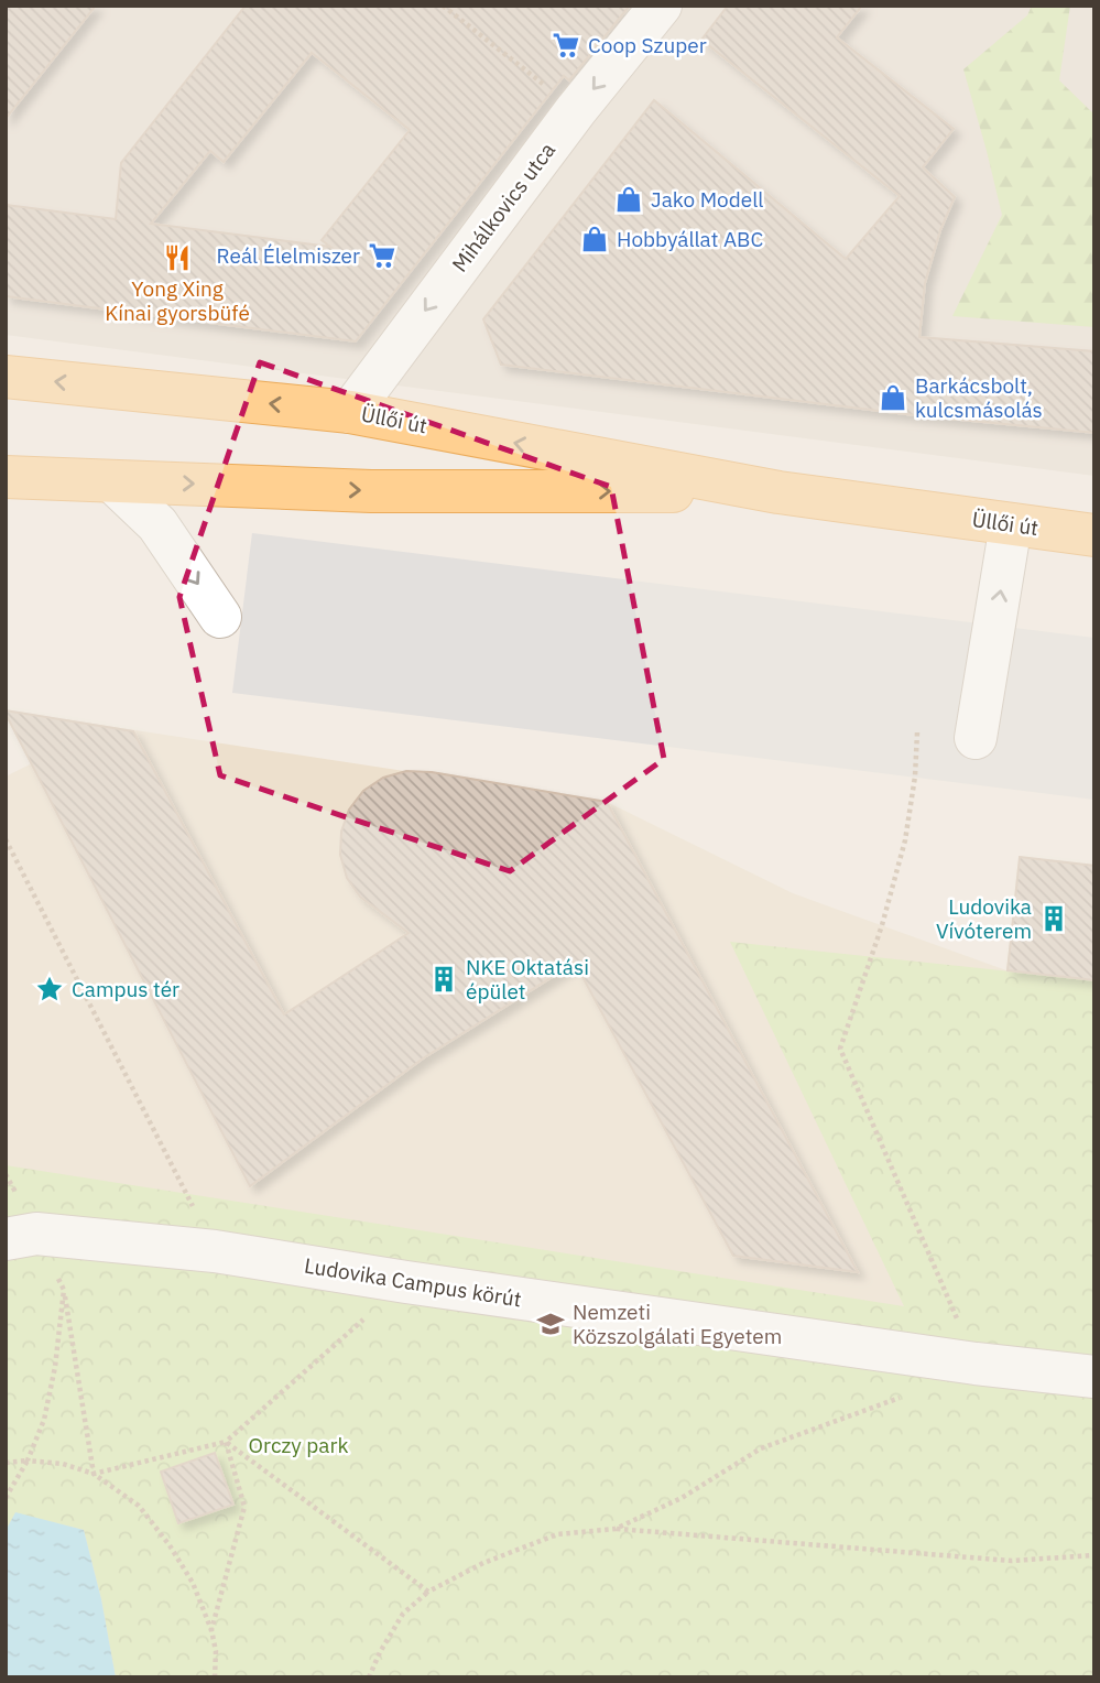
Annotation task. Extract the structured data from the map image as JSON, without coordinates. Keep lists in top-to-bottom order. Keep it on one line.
{"streets":{"main road":["Üllői út"],"street":["Mihálkovics utca","Ludovika Campus körút"]},"crossings":[["Mihálkovics utca","Üllői út"]],"one_way":["Mihálkovics utca"],"parks":["Orczy park"],"places":{"supermarket":["Coop Szuper","Reál Élelmiszer"],"shop":["Jako Modell","Hobbyállat ABC","Barkácsbolt, kulcsmásolás"],"restaurant":["Yong Xing Kínai gyorsbüfé"],"building":["Ludovika Vívóterem","NKE Oktatási épület"],"place":["Campus tér"],"school or university":["Nemzeti Közszolgálati Egyetem"]}}
